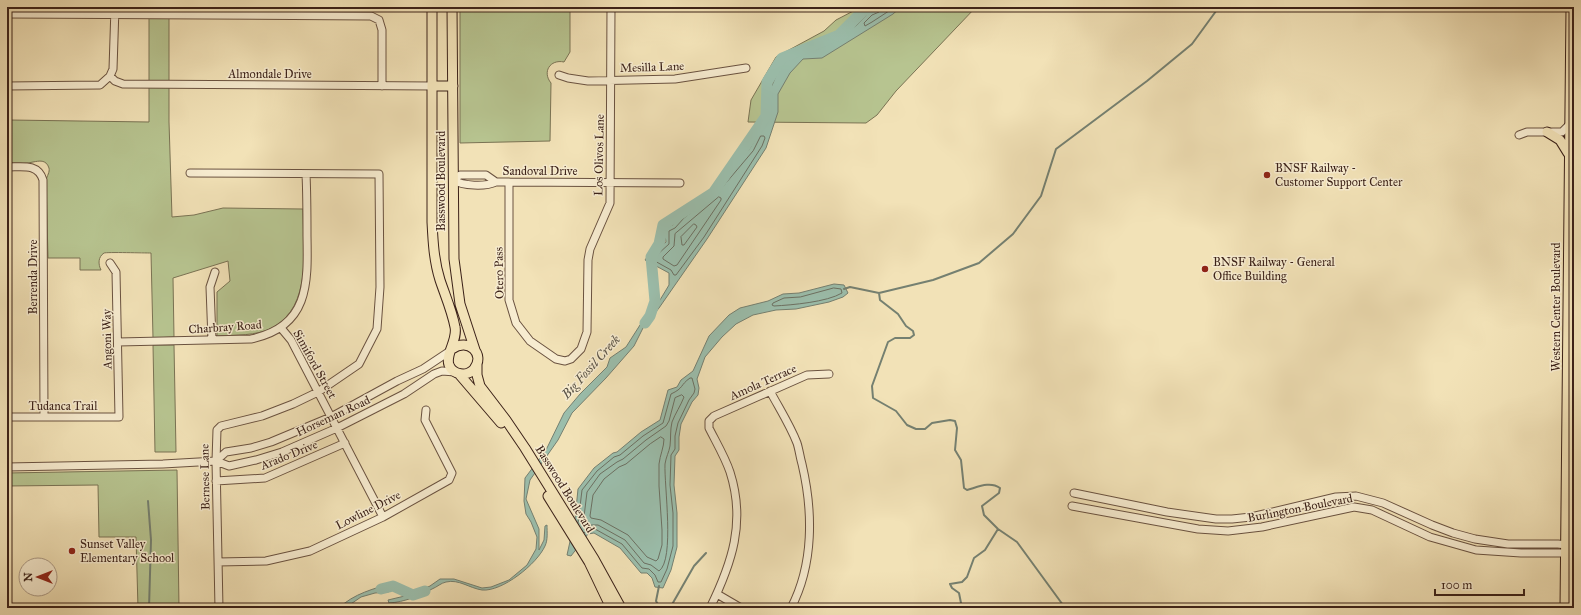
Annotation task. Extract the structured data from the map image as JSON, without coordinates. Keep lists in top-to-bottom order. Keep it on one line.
{"streets":{"main road":["Basswood Boulevard","Western Center Boulevard"],"street":["Mesilla Lane","Almondale Drive","Los Olivos Lane","Sandoval Drive","Otero Pass","Berrenda Drive","Charbray Road","Angoni Way","Simiford Street","Amola Terrace","Tudanca Trail","Horseman Road","Arado Drive","Bernese Lane","Burlington Boulevard","Lowline Drive"]},"crossings":[["Mesilla Lane","Los Olivos Lane"],["Almondale Drive","Basswood Boulevard"],["Los Olivos Lane","Sandoval Drive"],["Los Olivos Lane","Otero Pass"],["Sandoval Drive","Basswood Boulevard"],["Sandoval Drive","Otero Pass"],["Basswood Boulevard","Horseman Road"],["Berrenda Drive","Tudanca Trail"],["Western Center Boulevard","Burlington Boulevard"],["Charbray Road","Angoni Way"],["Charbray Road","Simiford Street"],["Charbray Road","Bernese Lane"],["Angoni Way","Tudanca Trail"],["Simiford Street","Horseman Road"],["Simiford Street","Arado Drive"],["Simiford Street","Bernese Lane"],["Simiford Street","Lowline Drive"],["Horseman Road","Bernese Lane"],["Arado Drive","Bernese Lane"],["Bernese Lane","Lowline Drive"]],"water":["Big Fossil Creek"],"places":["BNSF Railway - Customer Support Center","BNSF Railway - General Office Building","Sunset Valley Elementary School"],"scale_bar":"100 m","north":"left"}
